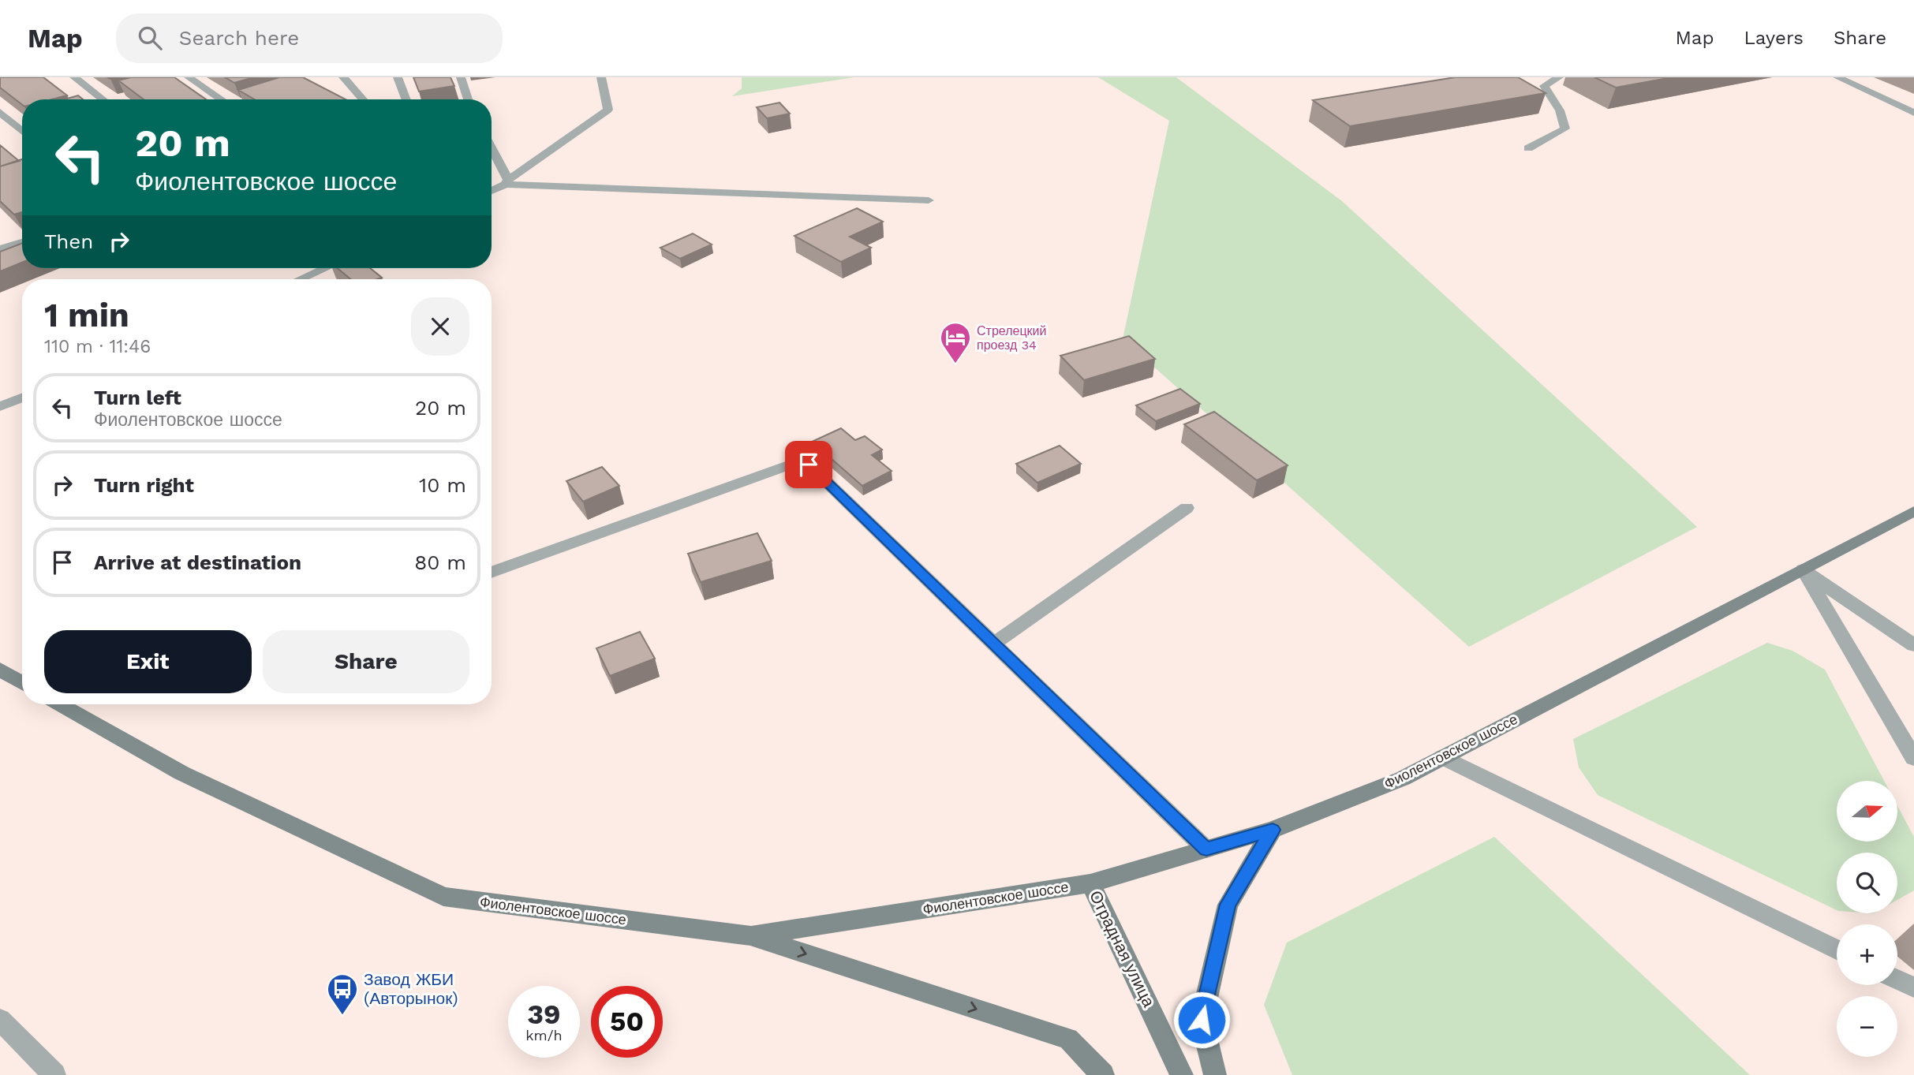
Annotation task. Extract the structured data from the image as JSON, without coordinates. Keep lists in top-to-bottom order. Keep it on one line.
{"streets":{"main road":["Фиолентовское шоссе","Отрадная улица"]},"crossings":[["Фиолентовское шоссе","Отрадная улица"]],"places":{"hotel":["Стрелецкий проезд 34"],"bus stop":["Завод ЖБИ (Авторынок)"]},"north":"right","page":{"header":"Map","search":"Search here","nav":["Map","Layers","Share"],"turn":["20 m","Фиолентовское шоссе"],"then":"Then","heading":["1 min","110 m · 11:46"],"list":[{"name":"Turn left","note":"Фиолентовское шоссе","value":"20 m"},{"name":"Turn right","value":"10 m"},{"name":"Arrive at destination","value":"80 m"}],"buttons":["Exit","Share"],"map_buttons":["+","−"],"speed":"39 km/h","limit":"50"}}
